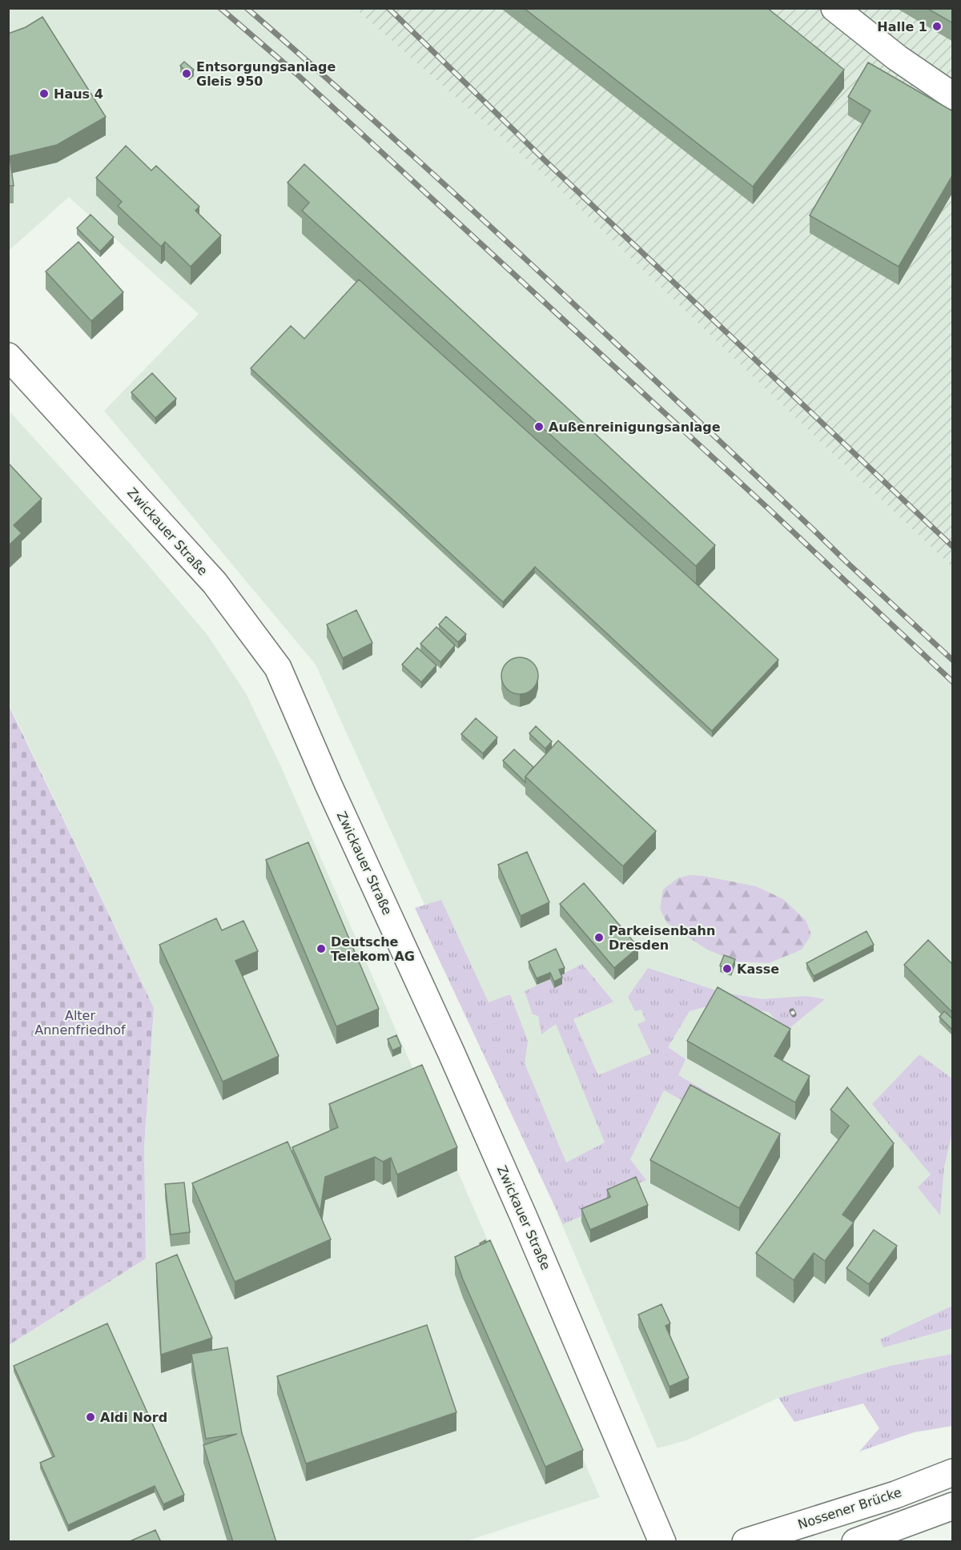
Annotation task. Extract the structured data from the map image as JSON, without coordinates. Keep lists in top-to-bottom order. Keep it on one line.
{"streets":{"street":["Zwickauer Straße","Nossener Brücke"]},"parks":["Alter Annenfriedhof"],"places":["Halle 1","Entsorgungsanlage Gleis 950","Haus 4","Außenreinigungsanlage","Parkeisenbahn Dresden","Deutsche Telekom AG","Kasse","Aldi Nord"]}
